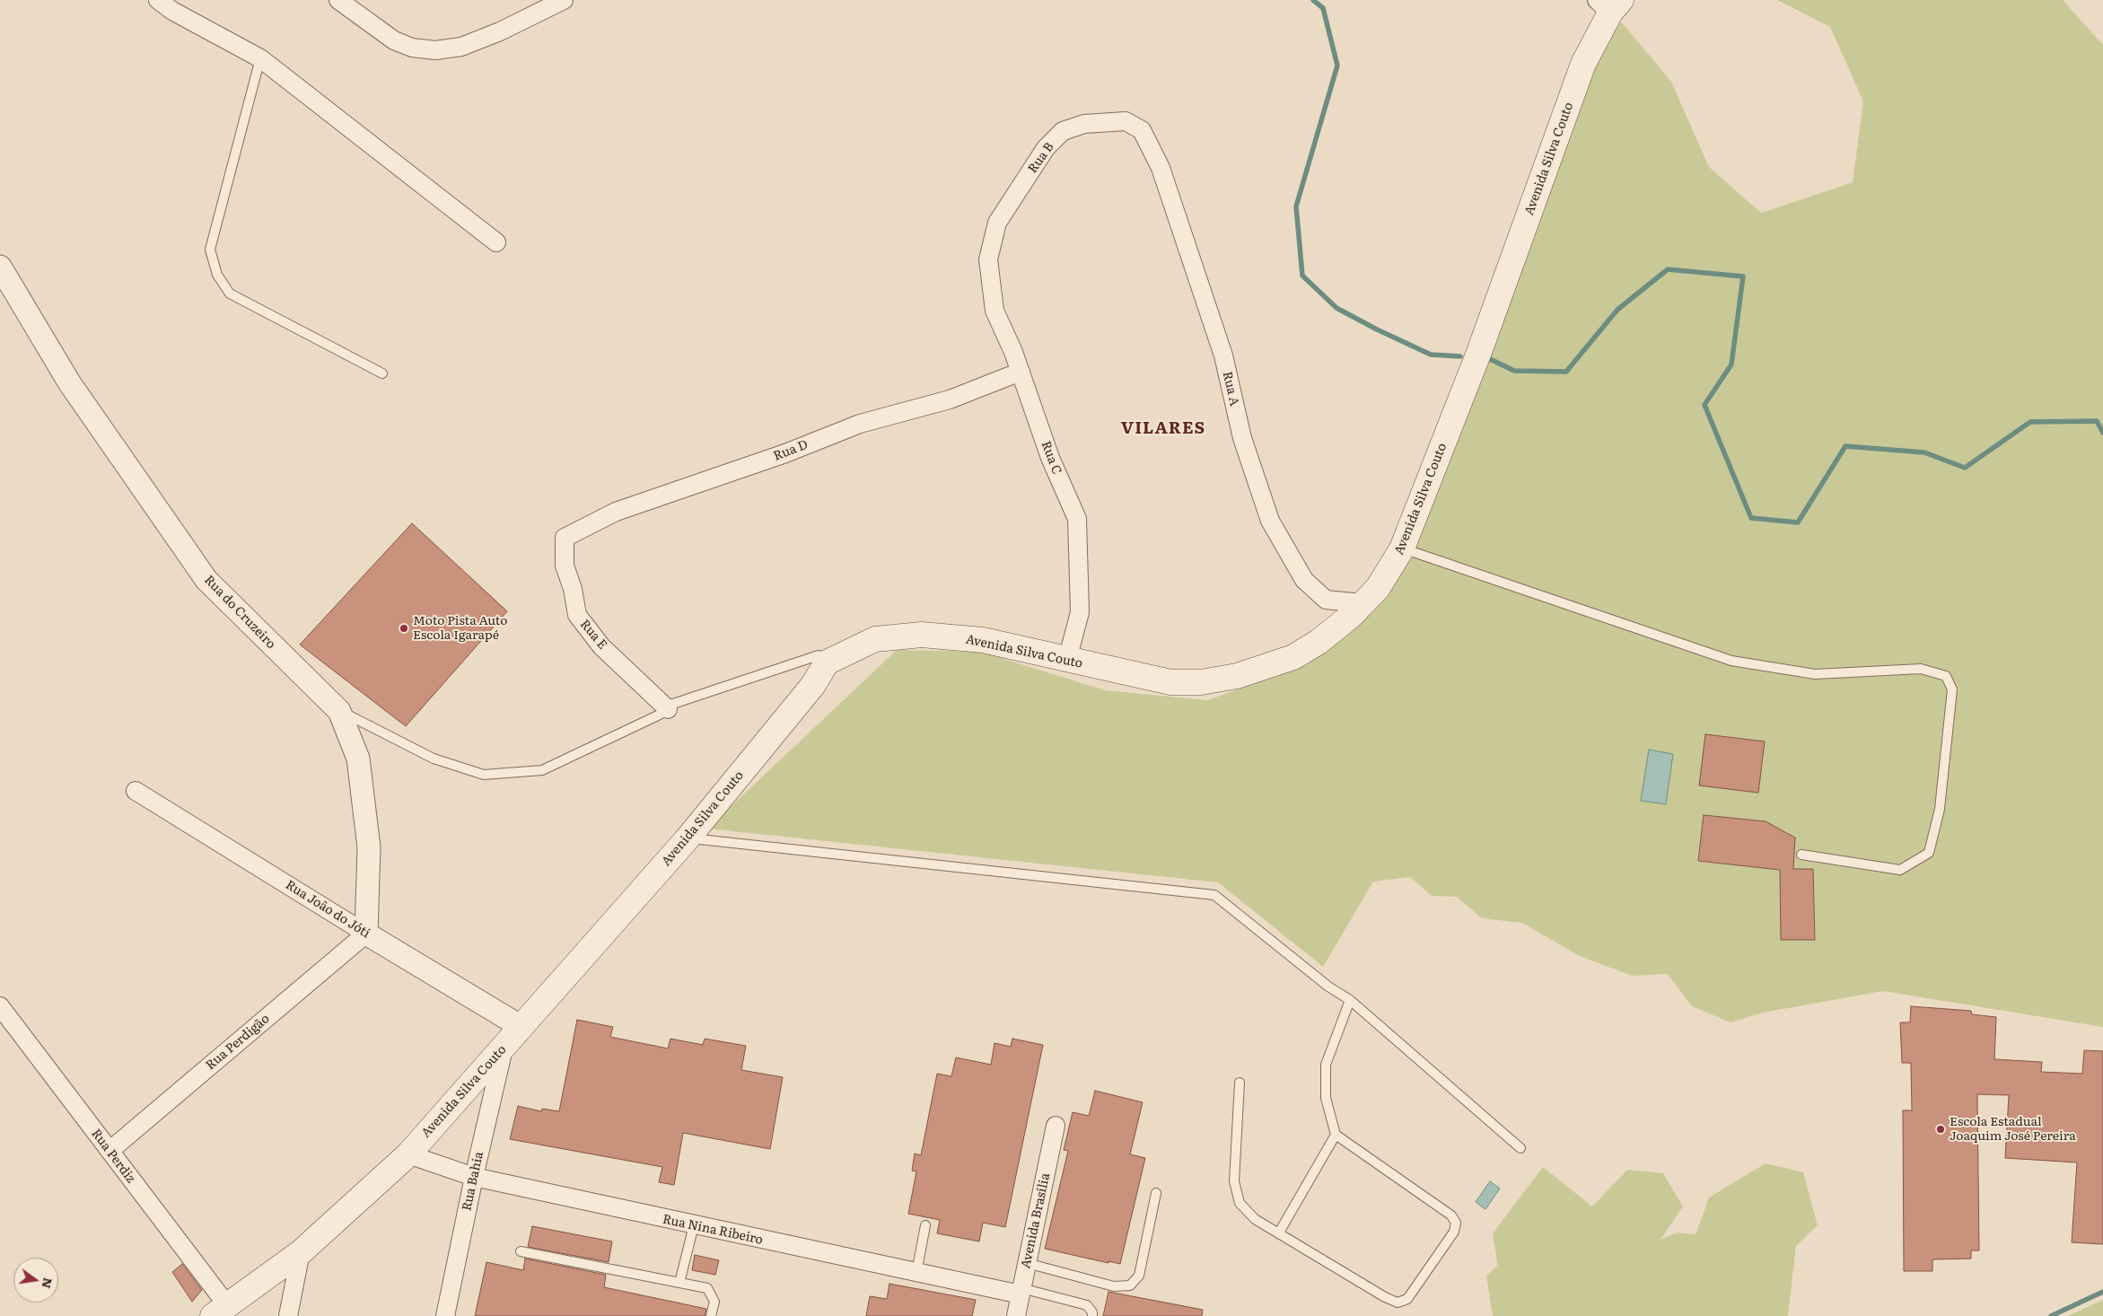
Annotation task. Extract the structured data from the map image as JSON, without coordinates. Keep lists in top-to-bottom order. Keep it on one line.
{"streets":{"main road":["Avenida Silva Couto"],"street":["Rua B","Rua A","Rua D","Rua C","Rua do Cruzeiro","Rua E","Rua João do Jóti","Rua Perdigão","Rua Perdiz","Rua Bahia","Avenida Brasília","Rua Nina Ribeiro"]},"crossings":[["Rua B","Rua A"],["Rua B","Rua C"],["Avenida Silva Couto","Rua A"],["Avenida Silva Couto","Rua C"],["Avenida Silva Couto","Rua João do Jóti"],["Avenida Silva Couto","Rua Perdiz"],["Avenida Silva Couto","Rua Bahia"],["Avenida Silva Couto","Rua Nina Ribeiro"],["Rua D","Rua C"],["Rua D","Rua E"],["Rua do Cruzeiro","Rua João do Jóti"],["Rua do Cruzeiro","Rua Perdigão"],["Rua João do Jóti","Rua Perdigão"],["Rua Perdigão","Rua Perdiz"],["Rua Bahia","Rua Nina Ribeiro"],["Avenida Brasília","Rua Nina Ribeiro"]],"districts":["VILARES"],"places":["Moto Pista Auto Escola Igarapé","Escola Estadual Joaquim José Pereira"],"north":"right"}
